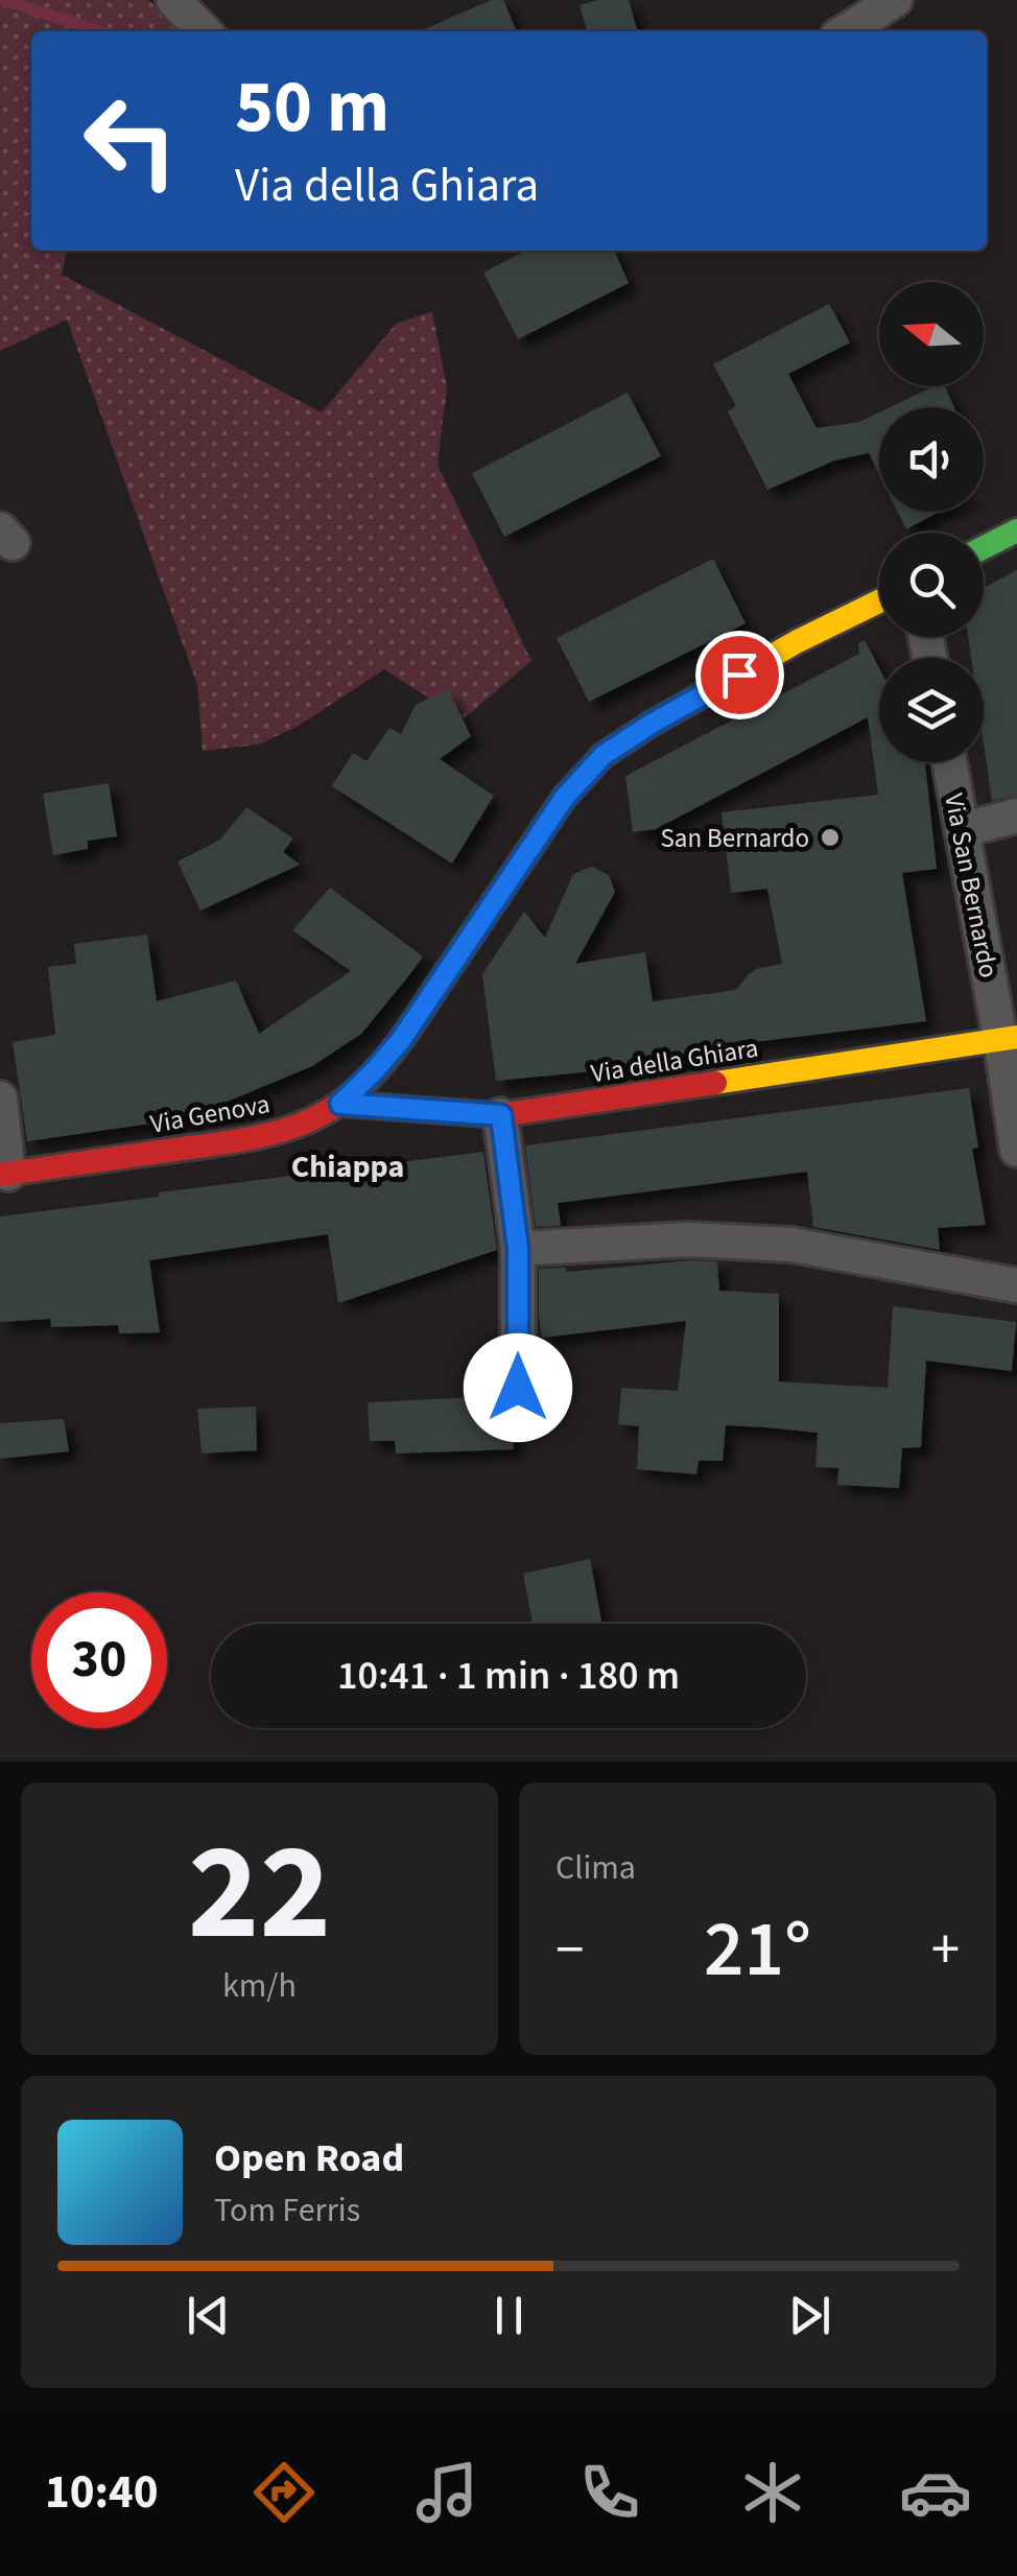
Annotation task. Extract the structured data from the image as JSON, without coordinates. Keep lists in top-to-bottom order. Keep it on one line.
{"streets":{"main road":["Via della Ghiara","Via Genova"],"street":["Via San Bernardo"]},"crossings":[["Via San Bernardo","Via della Ghiara"],["Via della Ghiara","Via Genova"]],"districts":["Chiappa"],"places":["San Bernardo"],"north":"left","page":{"turn":["50 m","Via della Ghiara"],"limit":"30","trip":"10:41 · 1 min · 180 m","tile":[["22","km/h"],"Clima"],"heat":["−","21°","+"],"song":["Open Road","Tom Ferris"],"tabs":"10:40"}}
